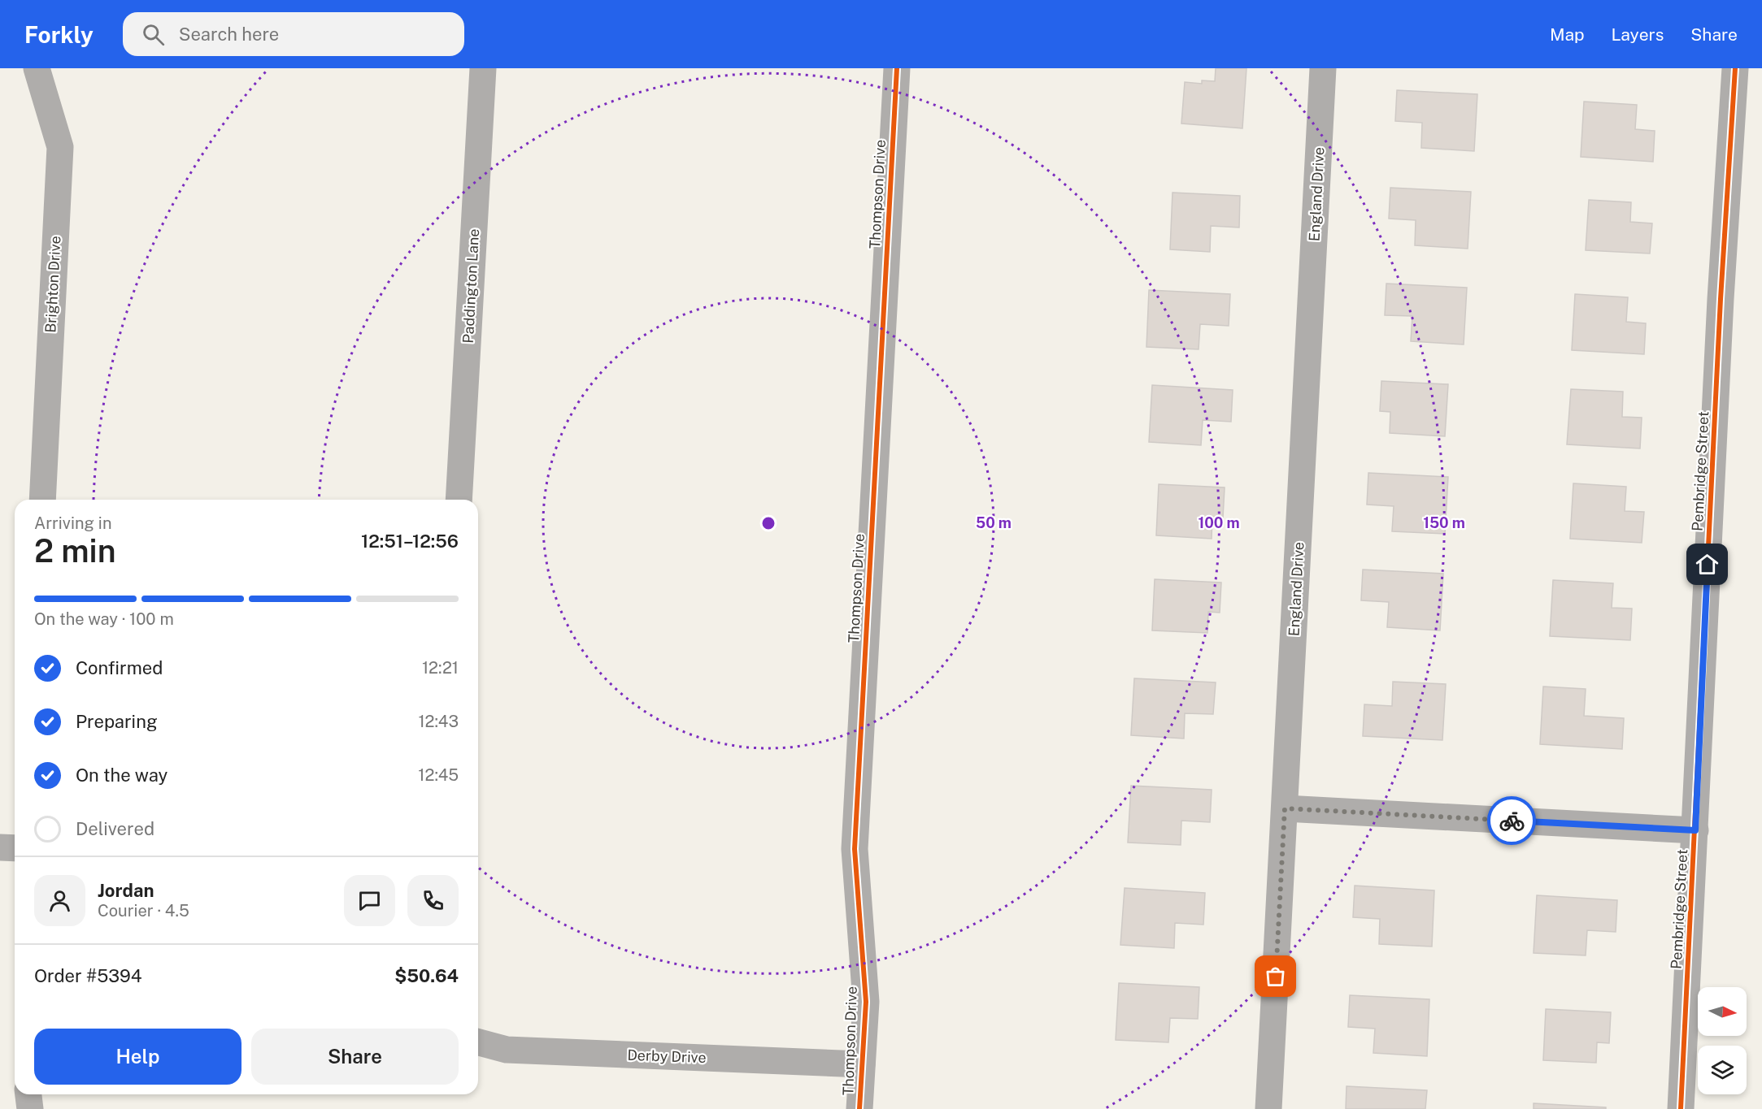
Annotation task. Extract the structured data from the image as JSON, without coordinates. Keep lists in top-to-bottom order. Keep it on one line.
{"streets":{"street":["Thompson Drive","England Drive","Brighton Drive","Paddington Lane","Pembridge Street","Derby Drive"]},"crossings":[["Thompson Drive","Derby Drive"]],"north":"right","page":{"header":"Forkly","search":"Search here","nav":["Map","Layers","Share"],"heading":["2 min","Arriving in","12:51–12:56"],"panel":["Jordan","Courier · 4.5","Order #5394","$50.64"],"bar":"On the way · 100 m","list":[["Confirmed","12:21"],["Preparing","12:43"],["On the way","12:45"],"Delivered"],"buttons":["Help","Share"]},"rings":["50 m","100 m","150 m"]}
